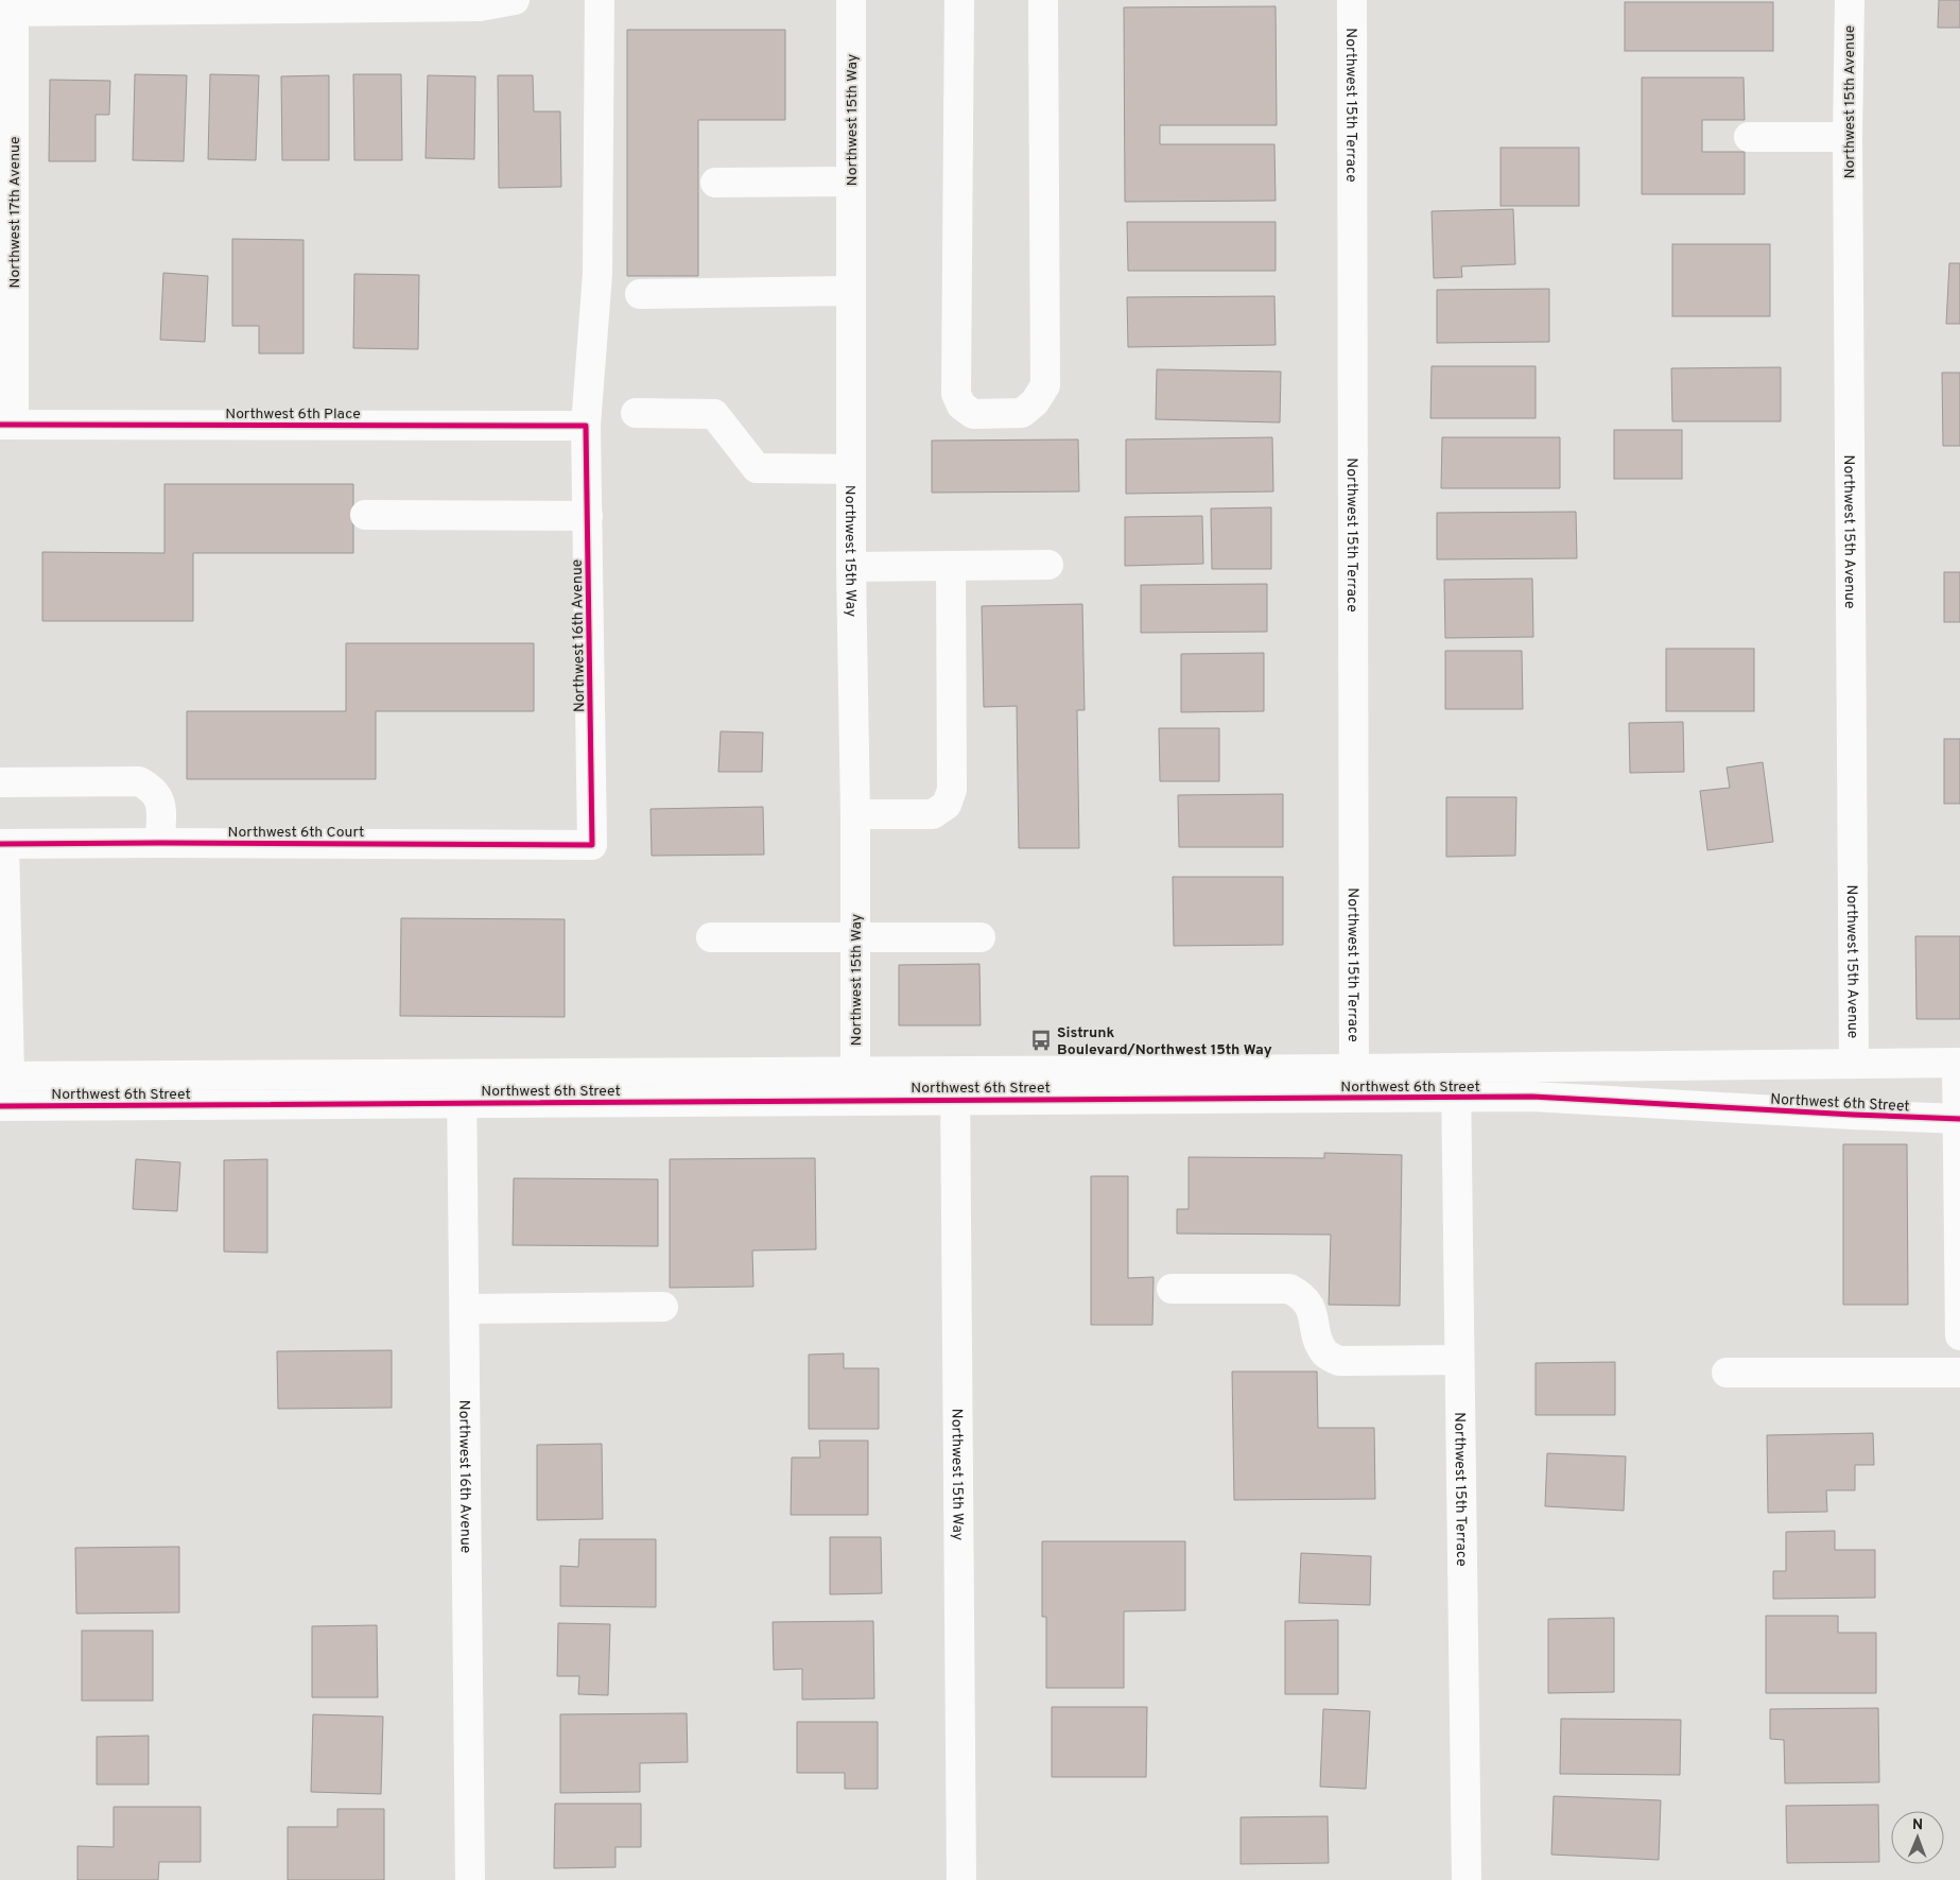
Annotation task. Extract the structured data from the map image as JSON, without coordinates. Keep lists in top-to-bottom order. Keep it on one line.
{"streets":{"street":["Northwest 15th Avenue","Northwest 15th Terrace","Northwest 15th Way","Northwest 17th Avenue","Northwest 6th Place","Northwest 16th Avenue","Northwest 6th Court","Northwest 6th Street"]},"crossings":[["Northwest 15th Avenue","Northwest 6th Street"],["Northwest 15th Terrace","Northwest 6th Street"],["Northwest 15th Way","Northwest 6th Street"],["Northwest 17th Avenue","Northwest 6th Place"],["Northwest 6th Place","Northwest 16th Avenue"],["Northwest 16th Avenue","Northwest 6th Court"],["Northwest 16th Avenue","Northwest 6th Street"]],"places":{"bus stop":["Sistrunk Boulevard/Northwest 15th Way"]},"north":"top"}
